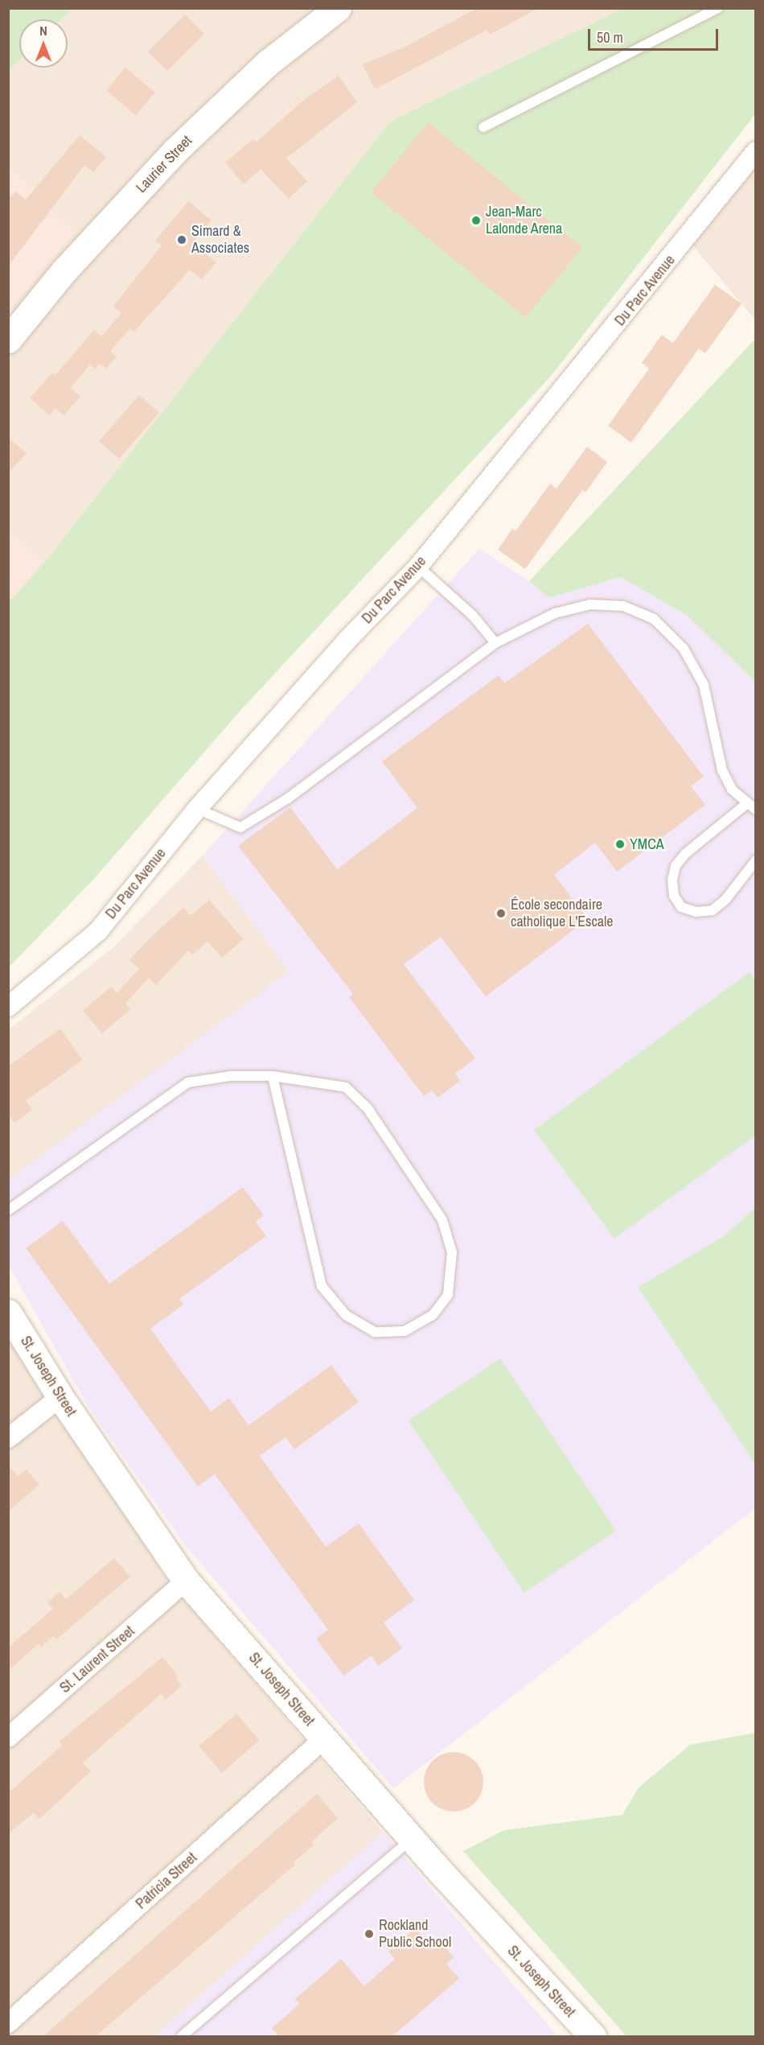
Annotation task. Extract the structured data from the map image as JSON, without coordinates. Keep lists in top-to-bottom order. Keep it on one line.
{"streets":{"street":["Laurier Street","Du Parc Avenue","St. Joseph Street","St. Laurent Street","Patricia Street"]},"crossings":[["St. Joseph Street","St. Laurent Street"],["St. Joseph Street","Patricia Street"]],"places":["Jean-Marc Lalonde Arena","Simard & Associates","YMCA","École secondaire catholique L'Escale","Rockland Public School"],"scale_bar":"50 m","north":"top"}
